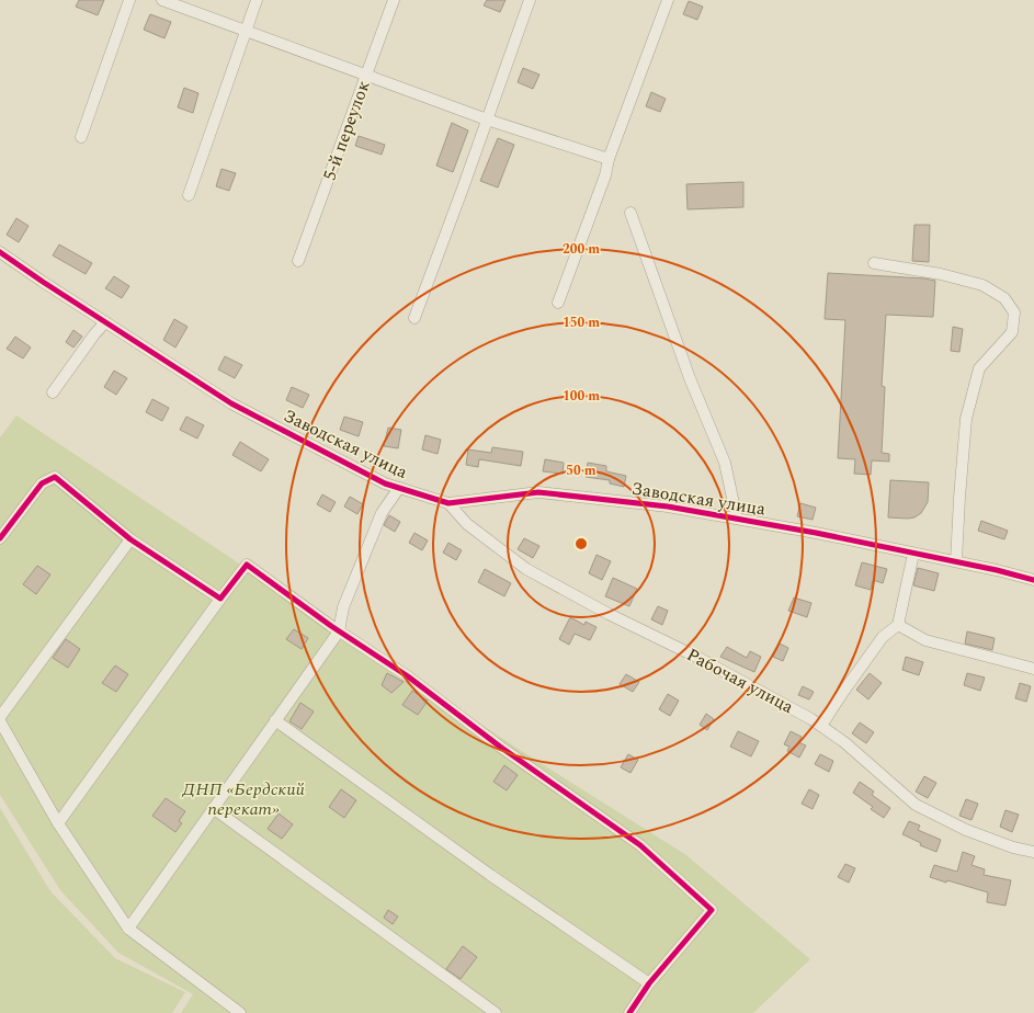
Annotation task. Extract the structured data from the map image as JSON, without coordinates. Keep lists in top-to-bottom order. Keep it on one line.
{"streets":{"street":["5-й переулок","Заводская улица","Рабочая улица"]},"crossings":[["Заводская улица","Рабочая улица"]],"parks":["ДНП «Бердский перекат»"],"rings":["200 m","150 m","100 m","50 m"]}
